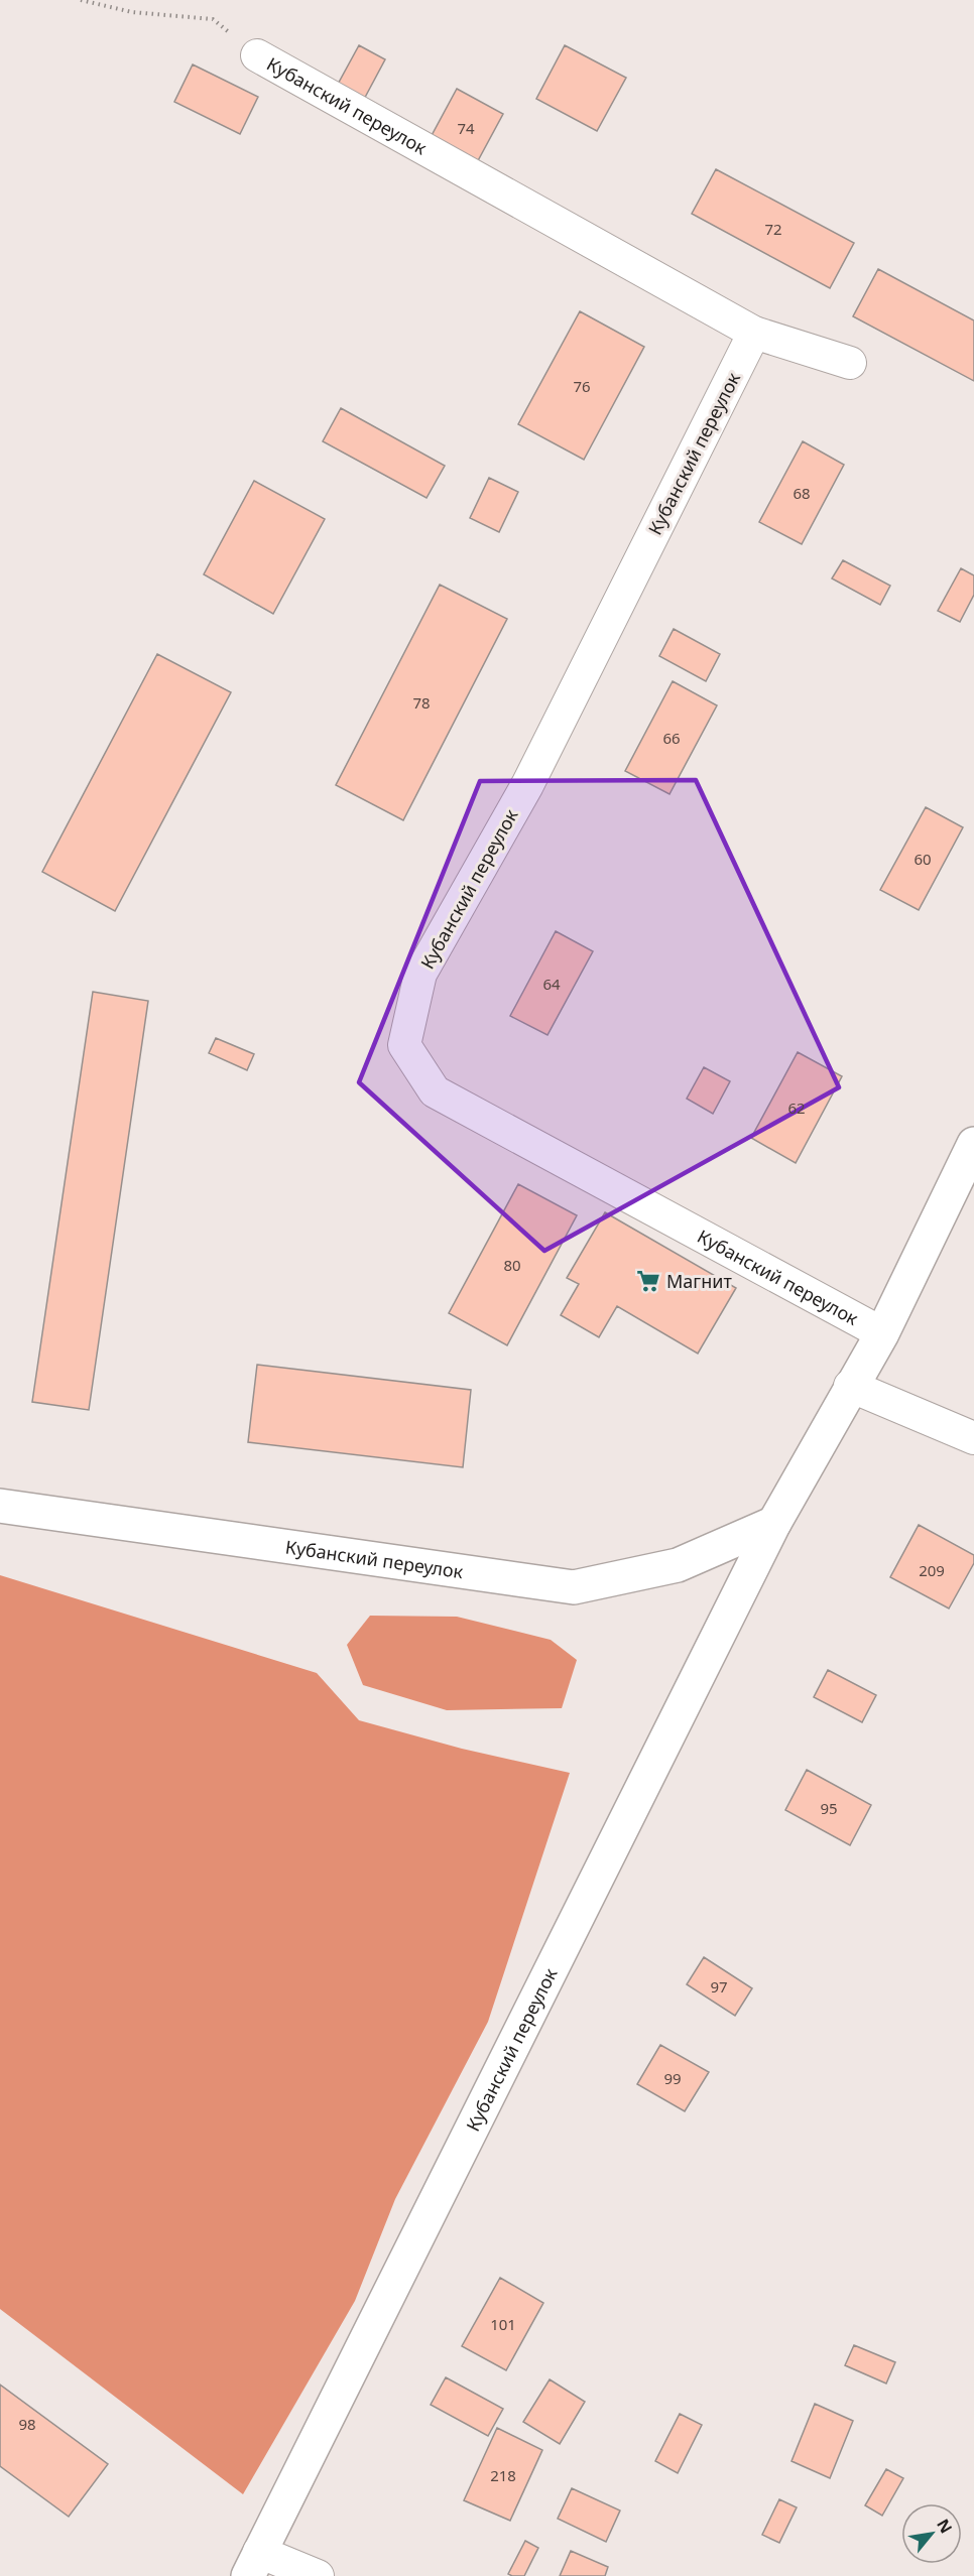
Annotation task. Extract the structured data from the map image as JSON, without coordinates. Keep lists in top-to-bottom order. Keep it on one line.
{"streets":{"street":["Кубанский переулок"]},"places":{"supermarket":["Магнит"]},"house_numbers":["74","72","76","68","78","66","60","64","62","80","209","95","97","99","101","98","218"],"north":"top right"}
